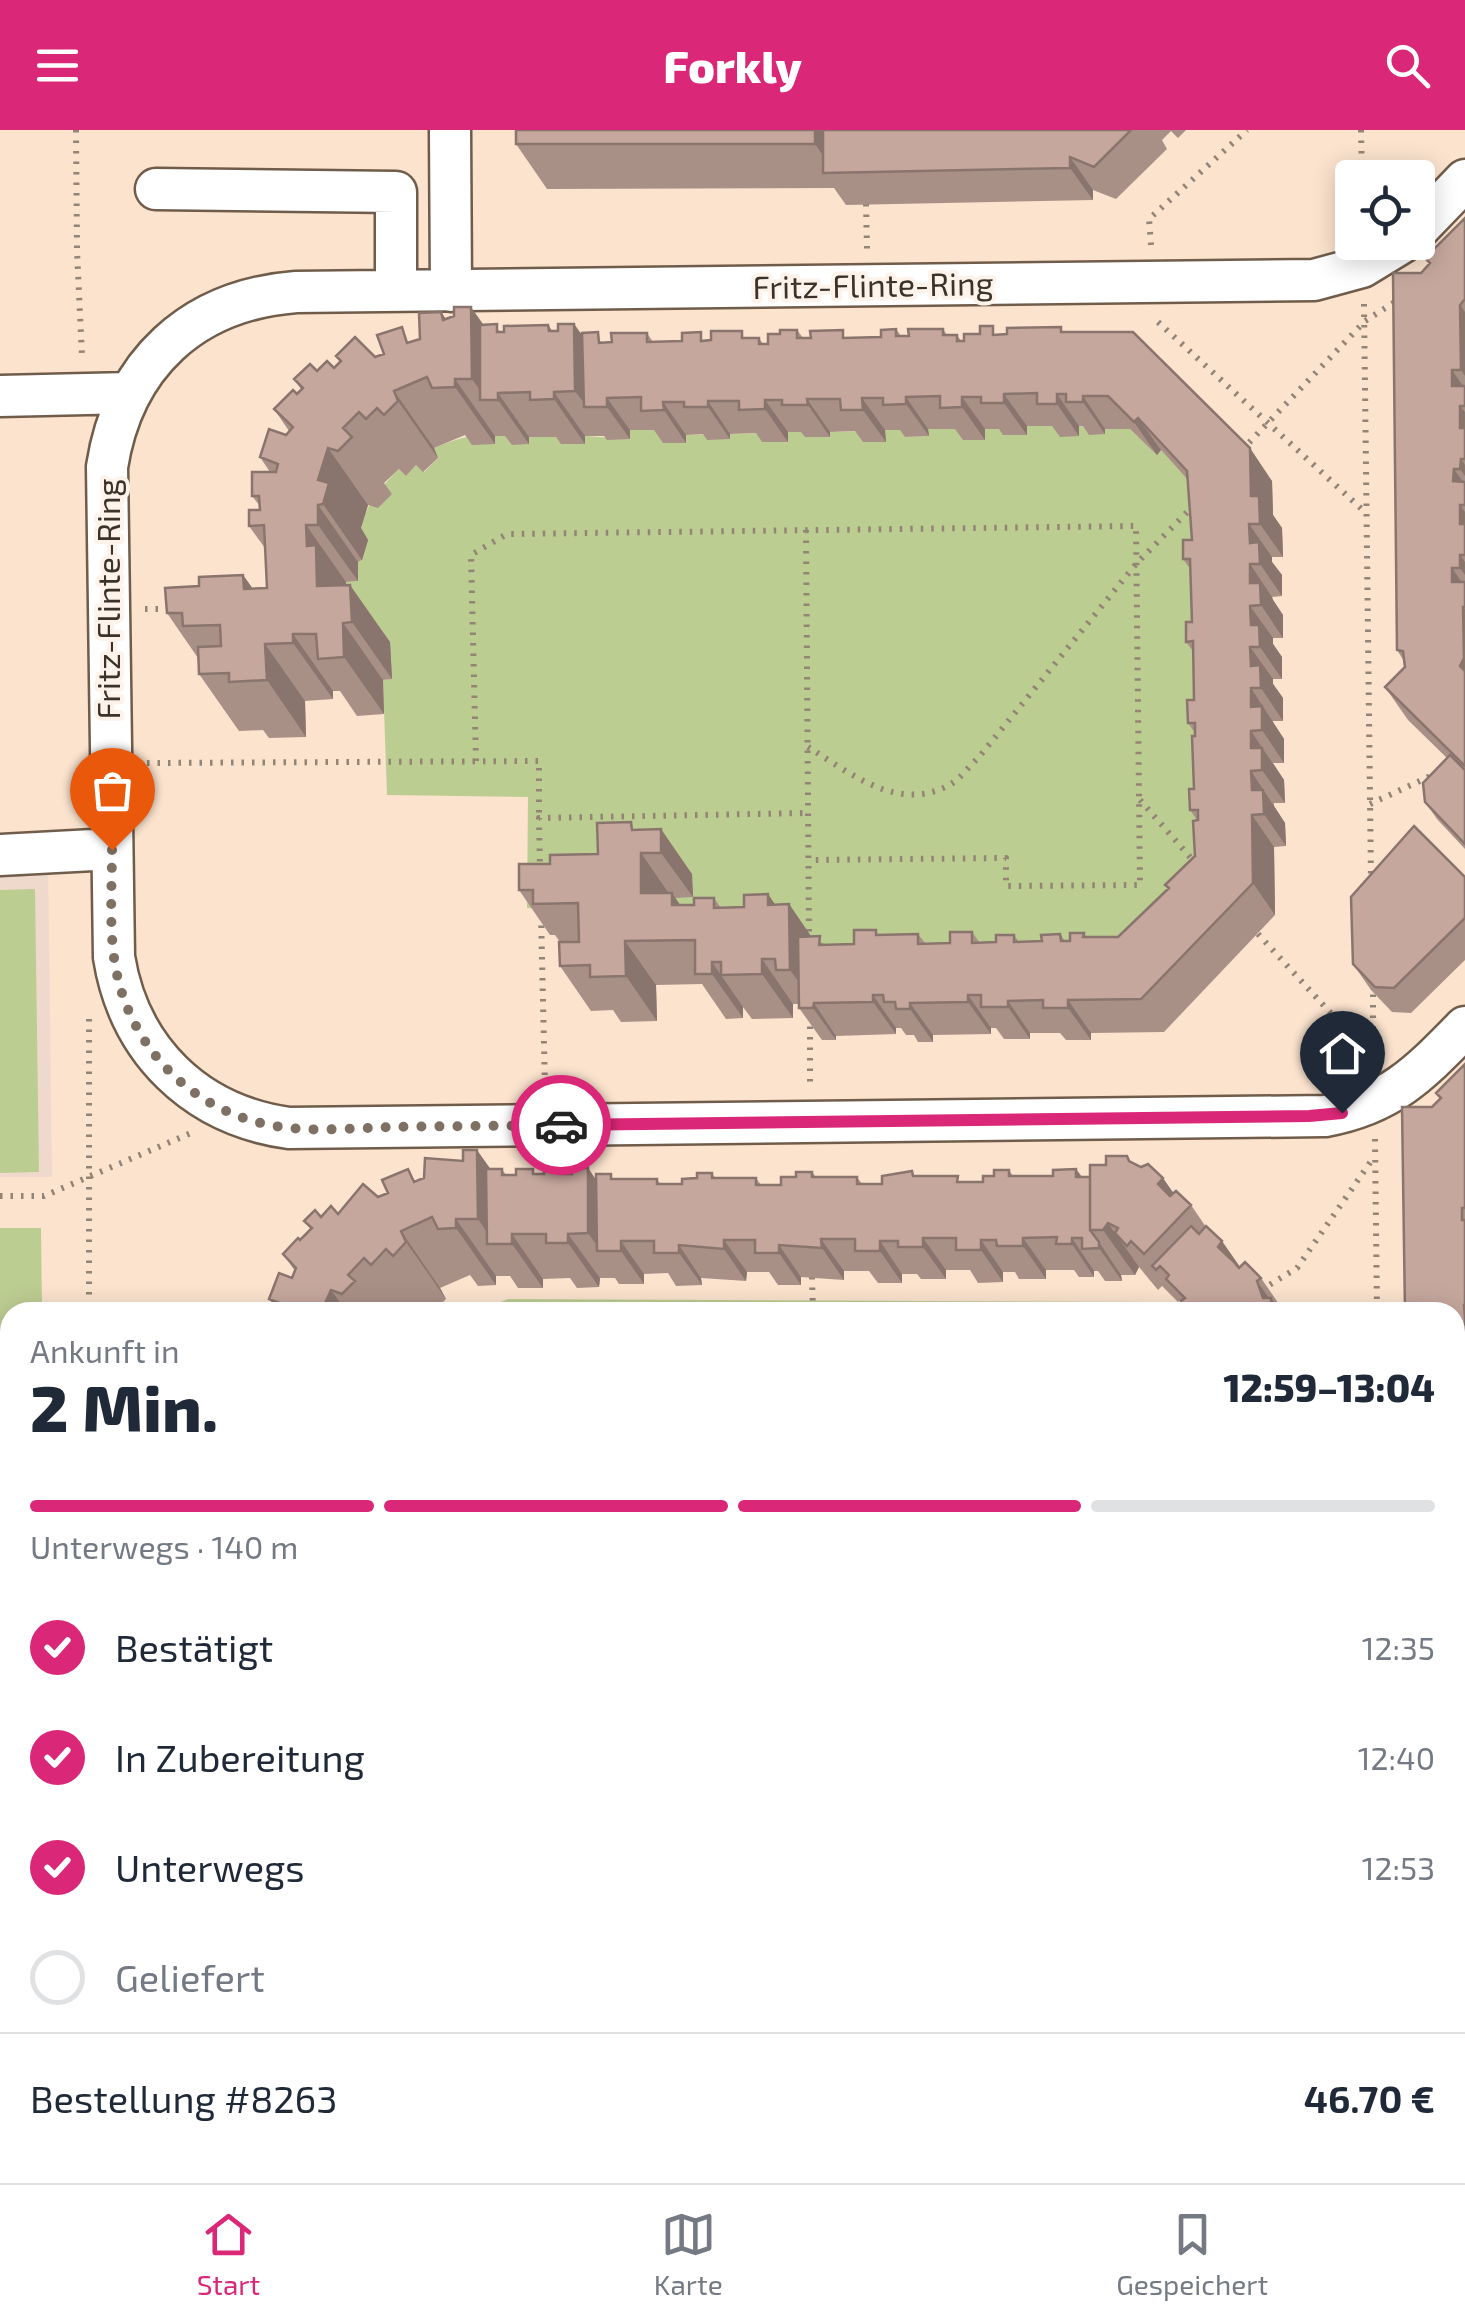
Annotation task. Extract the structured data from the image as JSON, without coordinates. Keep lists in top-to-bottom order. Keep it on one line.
{"streets":{"street":["Fritz-Flinte-Ring"]},"page":{"header":"Forkly","heading":["2 Min.","Ankunft in","12:59–13:04"],"panel":["Bestellung #8263","46.70 €"],"bar":"Unterwegs · 140 m","list":[["Bestätigt","12:35"],["In Zubereitung","12:40"],["Unterwegs","12:53"],"Geliefert"],"tabs":["Start","Karte","Gespeichert"]}}
